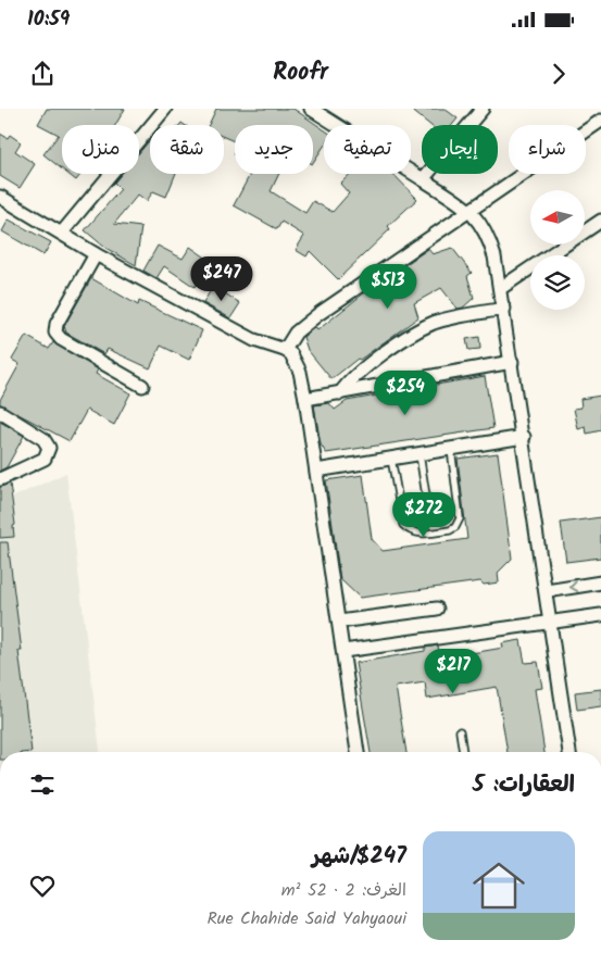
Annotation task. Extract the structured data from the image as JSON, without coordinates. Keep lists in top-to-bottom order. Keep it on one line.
{"north":"left","page":{"status":"10:59","header":"Roofr","chip":["شراء","إيجار","تصفية","جديد","شقة","منزل"],"price":["$247","$513","$254","$272","$217"],"heading":"العقارات: 5","list":[{"name":"$247/شهر","note":"الغرف: 2 · 52 m² · Rue Chahide Said Yahyaoui"}]}}
